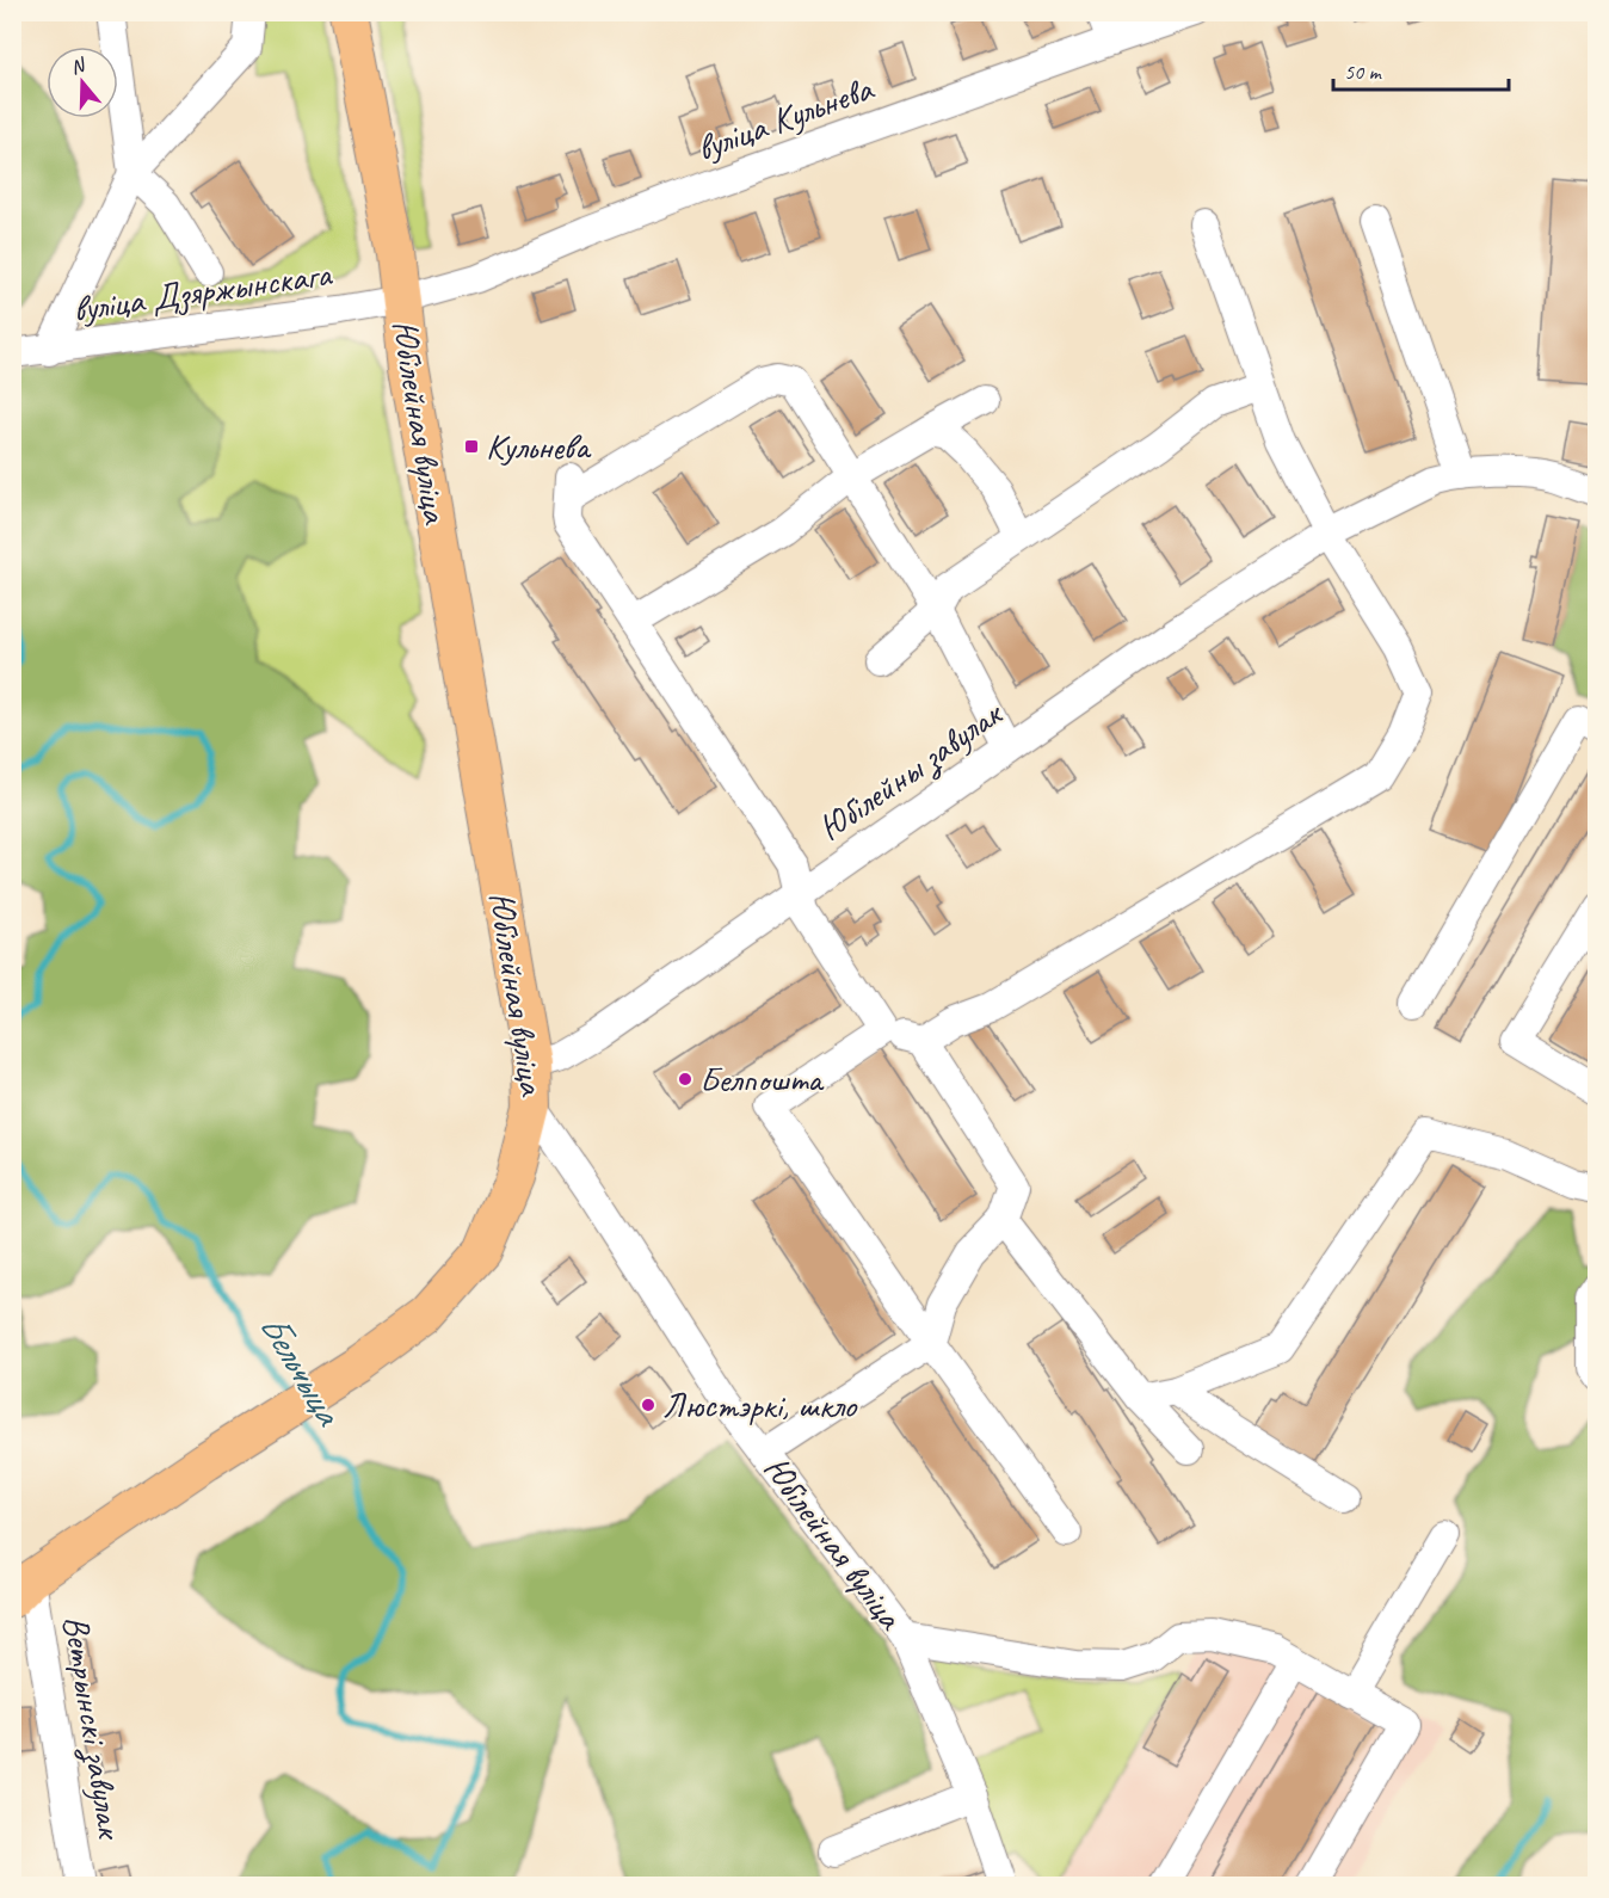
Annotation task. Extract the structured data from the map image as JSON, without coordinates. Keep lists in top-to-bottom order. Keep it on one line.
{"streets":{"main road":["Юбілейная вуліца"],"street":["вуліца Кульнева","вуліца Дзяржынскага","Юбілейны завулак","Ветрынскі завулак"]},"crossings":[["вуліца Кульнева","вуліца Дзяржынскага"],["вуліца Кульнева","Юбілейная вуліца"],["вуліца Дзяржынскага","Юбілейная вуліца"],["Юбілейная вуліца","Юбілейны завулак"]],"water":["Бельчыца"],"places":{"transit":["Кульнева"],"other":["Белпошта","Люстэркі, шкло"]},"scale_bar":"50 m","north":"top"}
